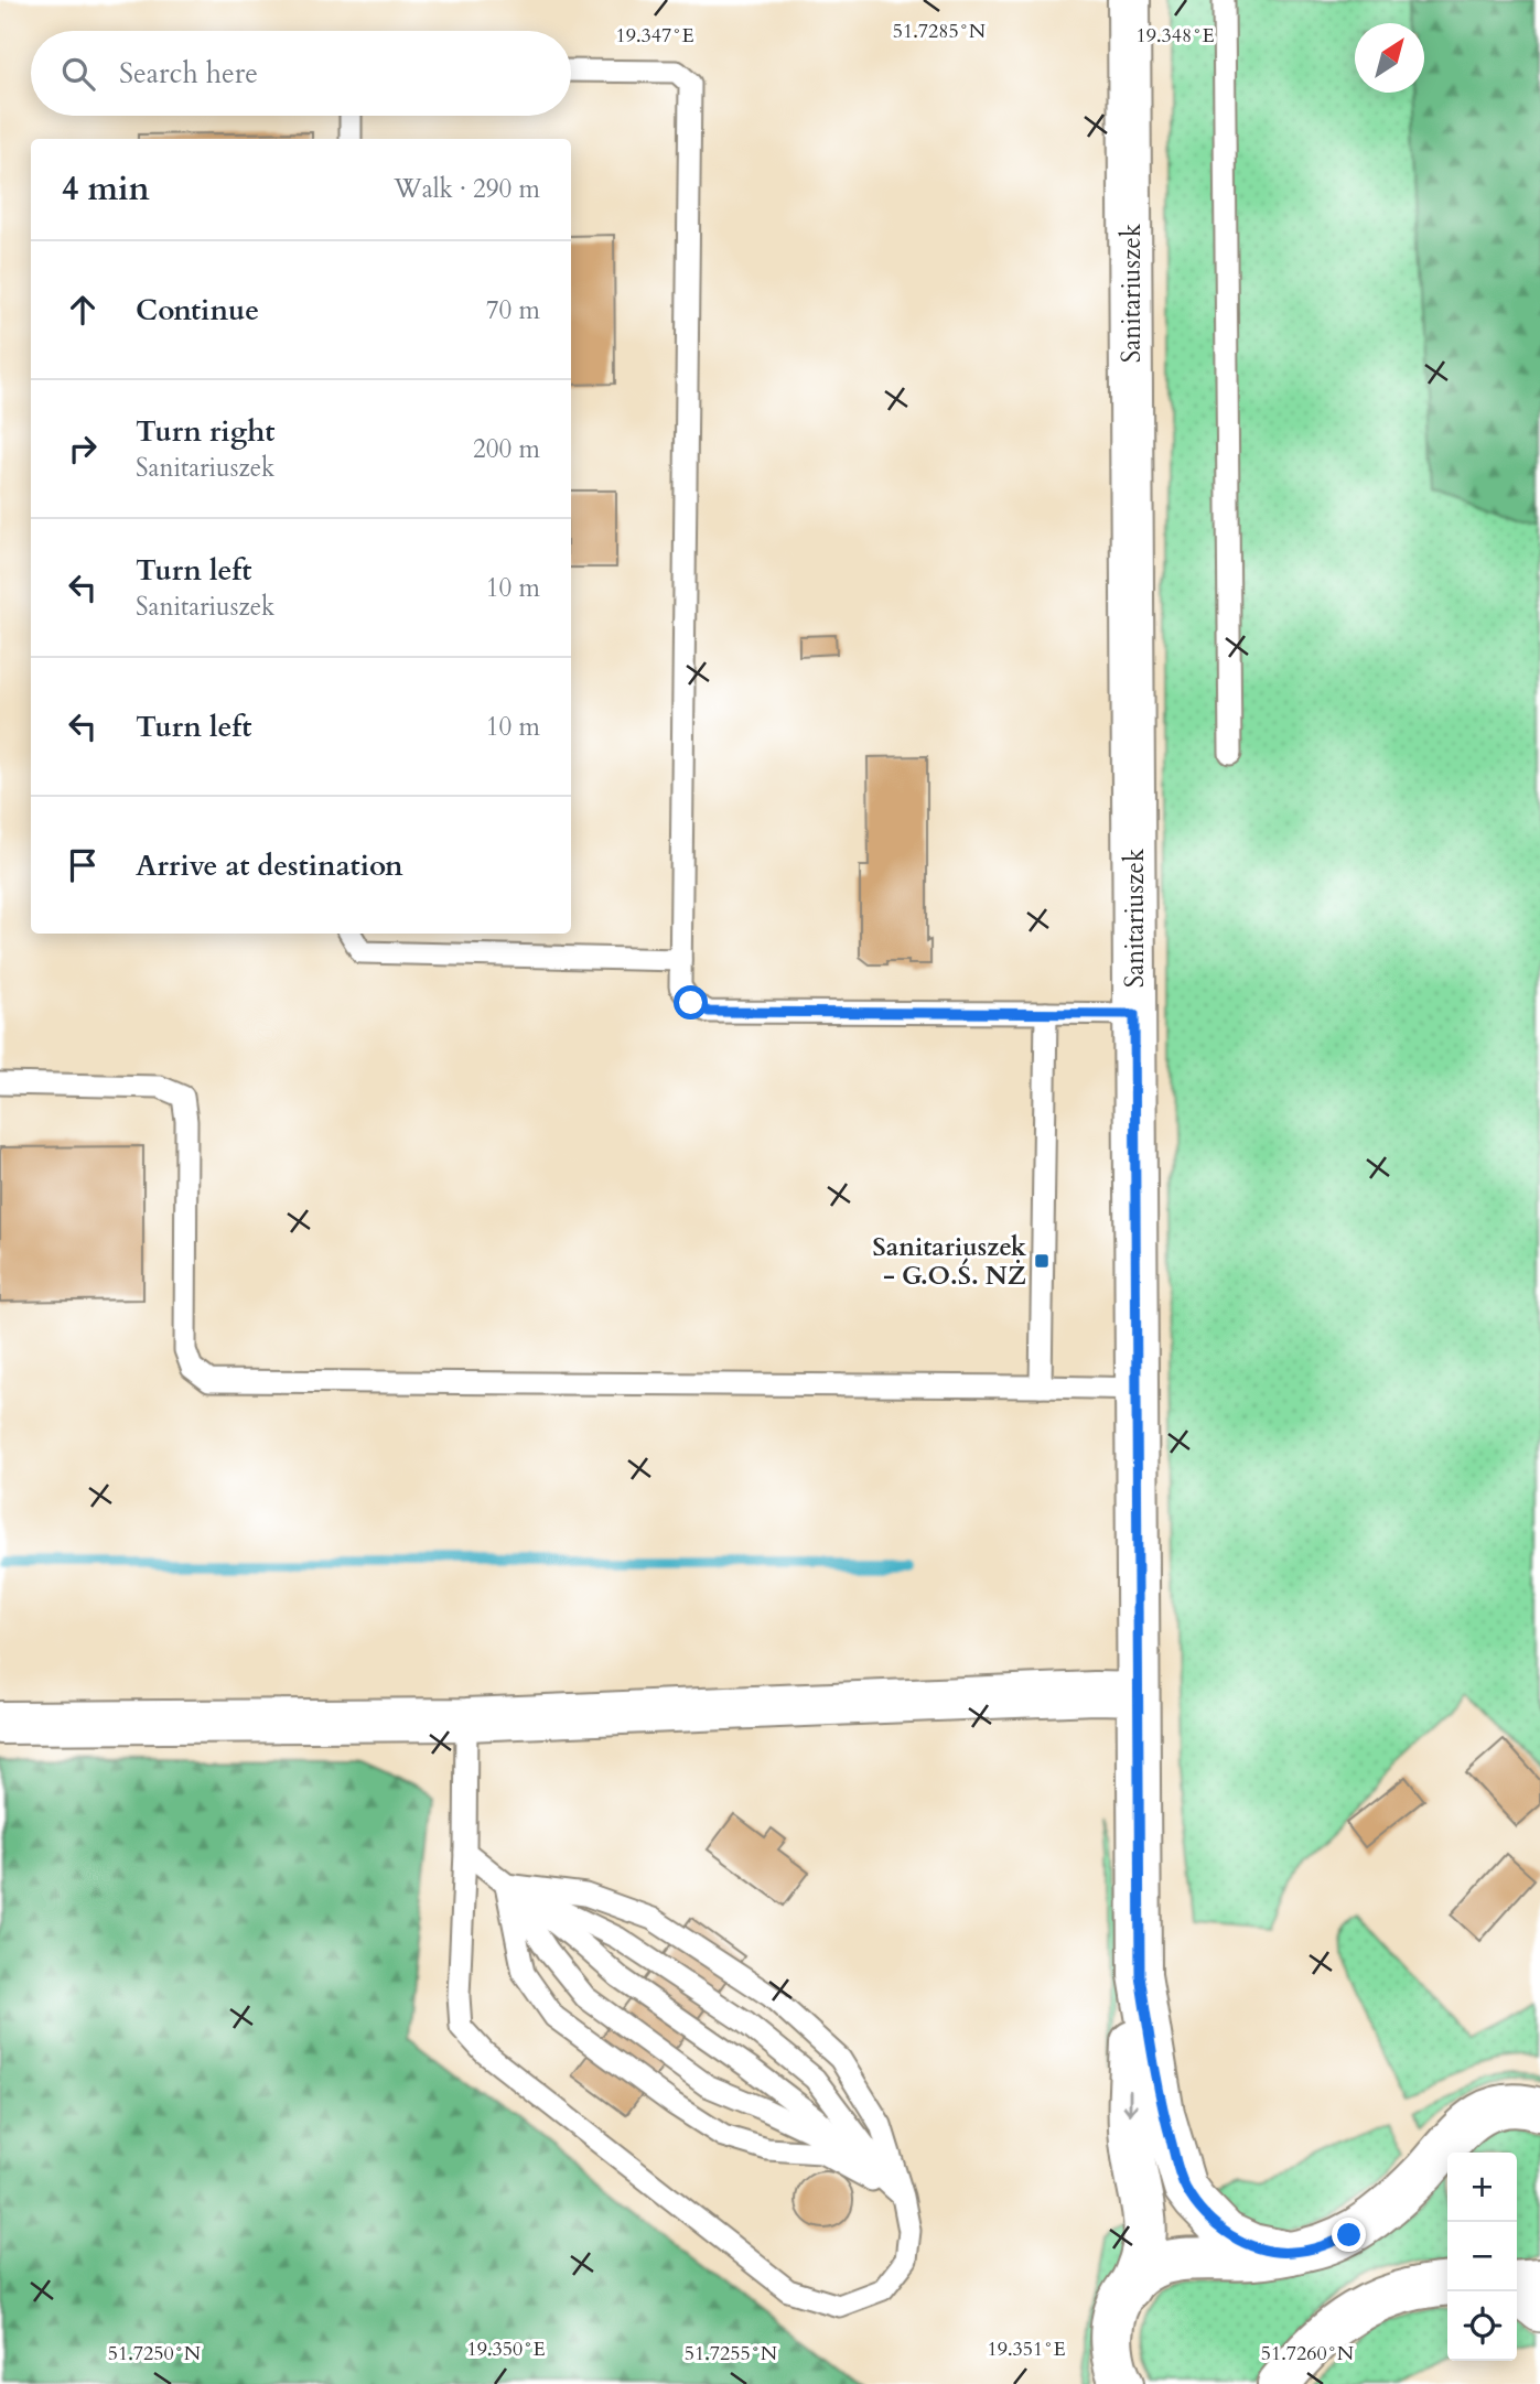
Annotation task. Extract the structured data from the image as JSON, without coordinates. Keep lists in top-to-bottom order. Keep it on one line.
{"streets":{"street":["Sanitariuszek"]},"places":{"transit":["Sanitariuszek - G.O.Ś. NŻ"]},"north":"top right","page":{"search":"Search here","heading":["4 min","Walk · 290 m"],"list":[["Continue","70 m"],["Turn right","Sanitariuszek","200 m"],["Turn left","Sanitariuszek","10 m"],["Turn left","10 m"],"Arrive at destination"],"map_buttons":["+","−"]},"coordinates":["51.7285°N","19.347°E","19.348°E","19.350°E","19.351°E","51.7250°N","51.7255°N","51.7260°N"]}
